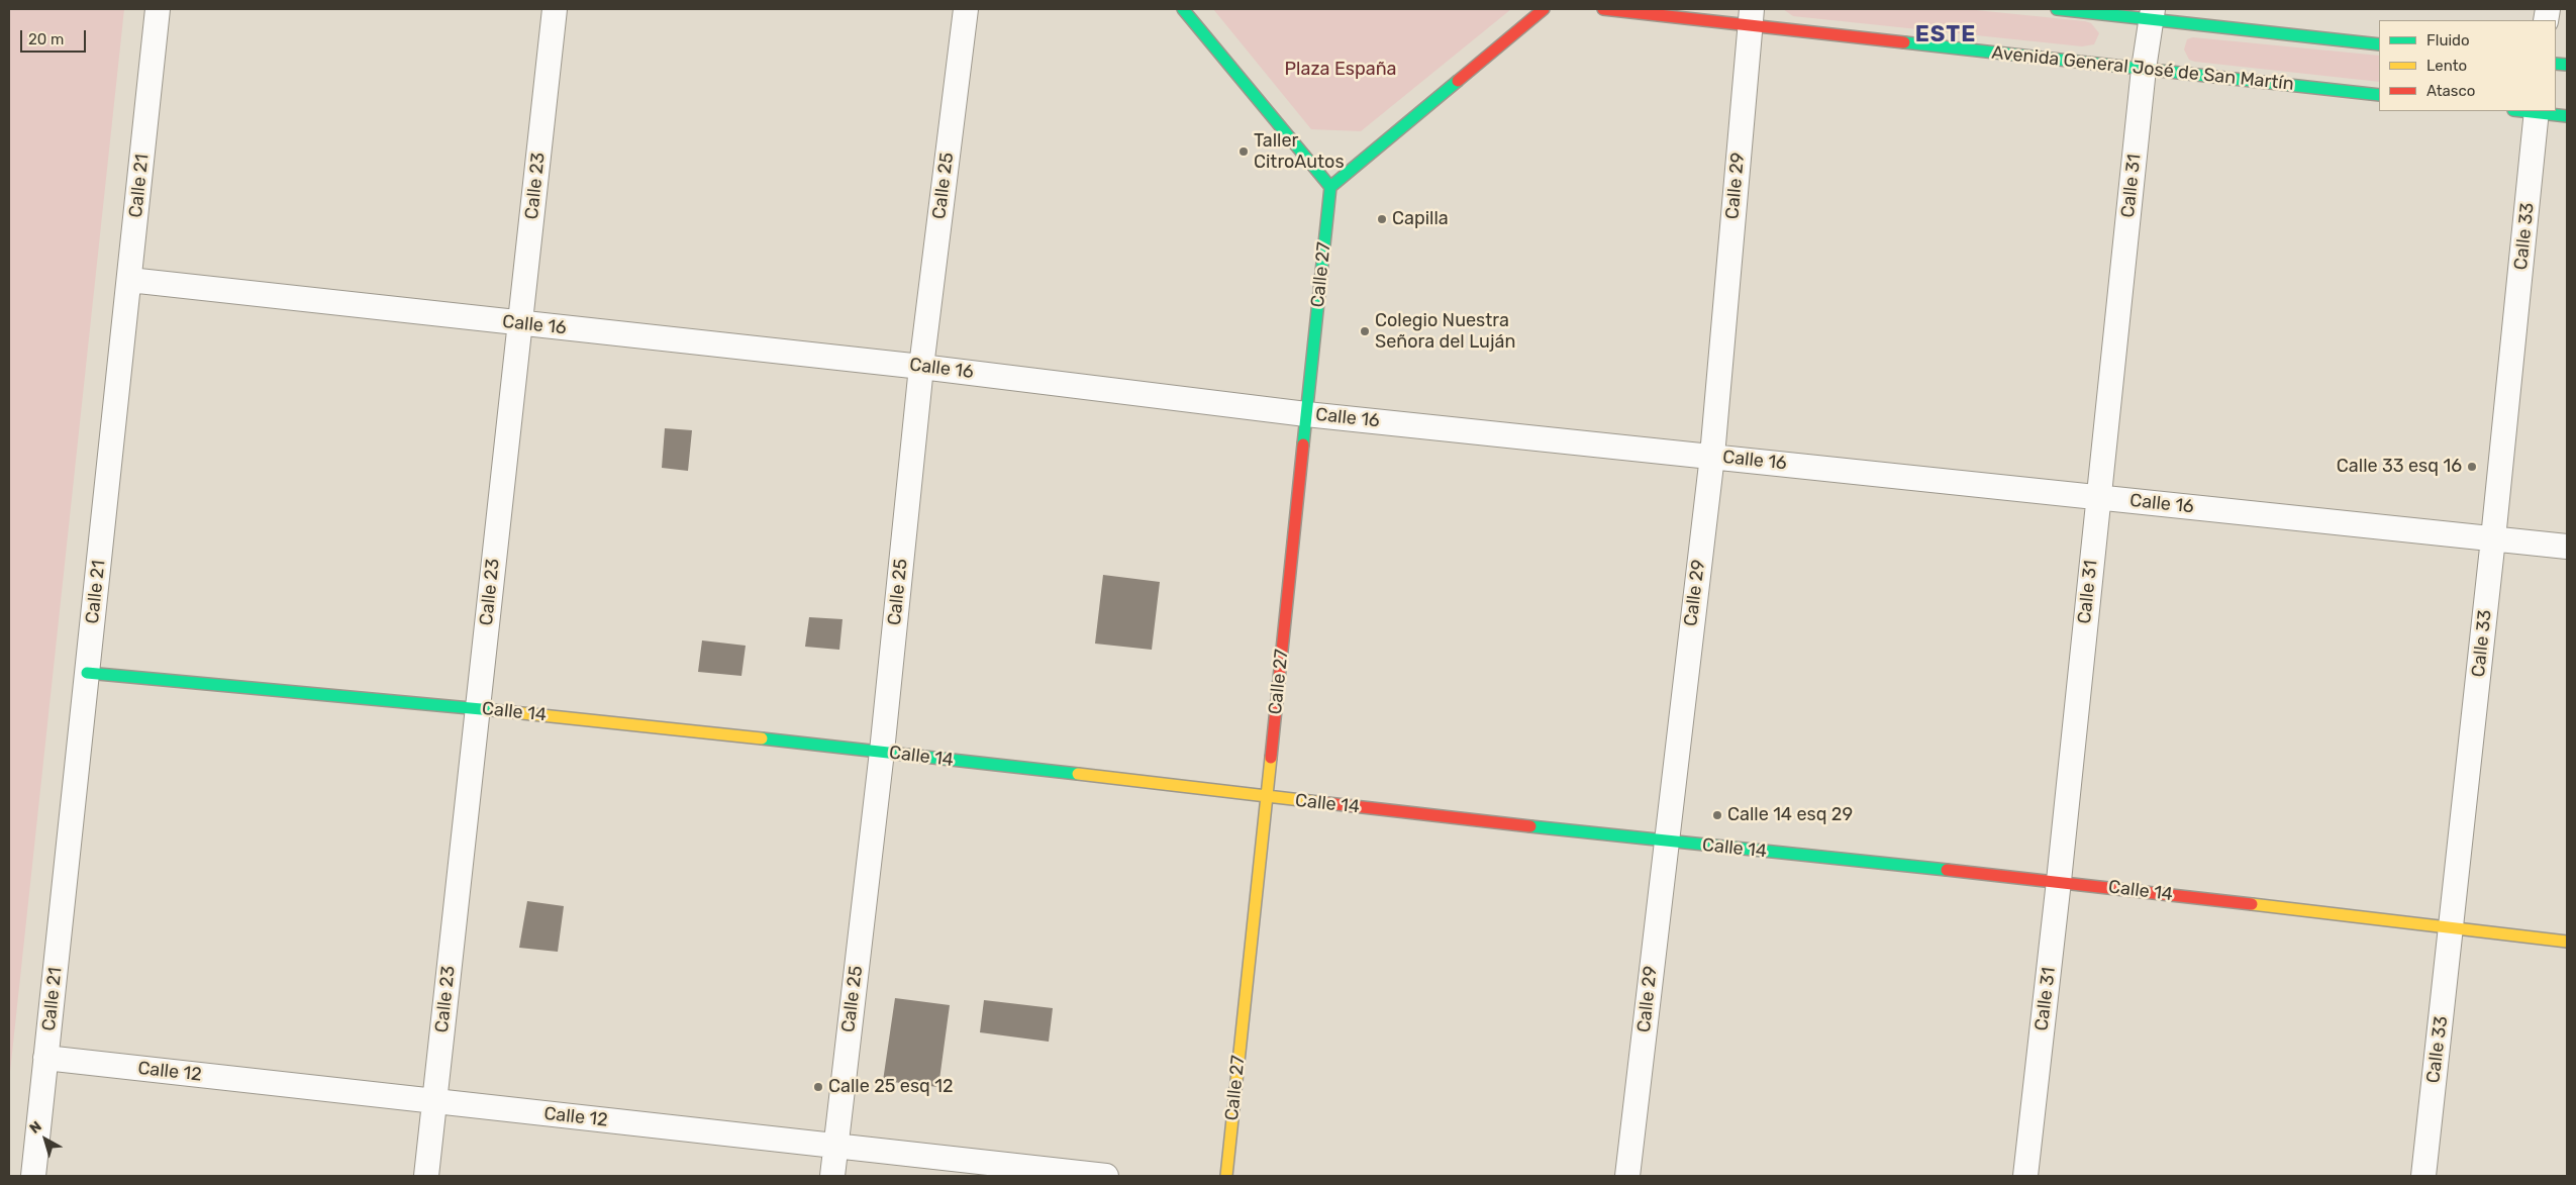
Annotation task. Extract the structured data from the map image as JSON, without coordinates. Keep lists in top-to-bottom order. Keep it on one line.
{"streets":{"street":["Avenida General José de San Martín","Calle 21","Calle 23","Calle 25","Calle 29","Calle 31","Calle 33","Calle 27","Calle 16","Calle 14","Calle 12"]},"crossings":[["Avenida General José de San Martín","Calle 29"],["Avenida General José de San Martín","Calle 31"],["Calle 21","Calle 16"],["Calle 21","Calle 14"],["Calle 21","Calle 12"],["Calle 23","Calle 16"],["Calle 23","Calle 14"],["Calle 23","Calle 12"],["Calle 25","Calle 16"],["Calle 25","Calle 14"],["Calle 25","Calle 12"],["Calle 29","Calle 16"],["Calle 29","Calle 14"],["Calle 31","Calle 16"],["Calle 31","Calle 14"],["Calle 33","Calle 16"],["Calle 33","Calle 14"],["Calle 27","Calle 16"],["Calle 27","Calle 14"]],"districts":["ESTE"],"parks":["Plaza España"],"places":["Taller CitroAutos","Capilla","Colegio Nuestra Señora del Luján","Calle 33 esq 16","Calle 14 esq 29","Calle 25 esq 12"],"legend":["Fluido","Lento","Atasco"],"scale_bar":"20 m","north":"top left"}
